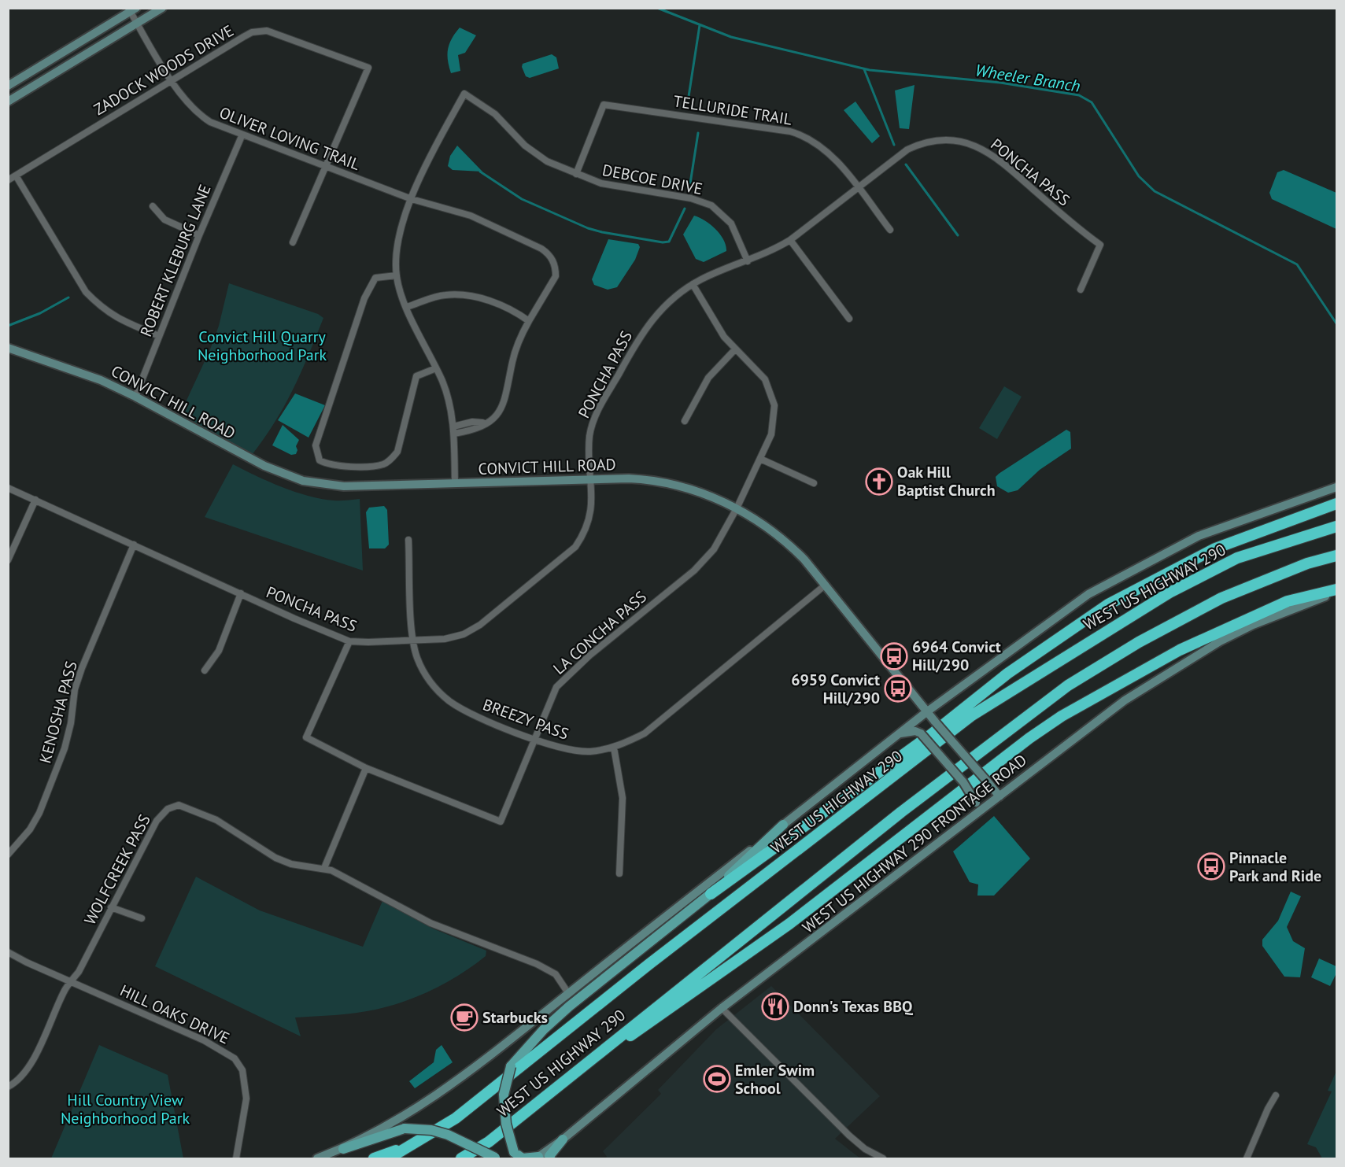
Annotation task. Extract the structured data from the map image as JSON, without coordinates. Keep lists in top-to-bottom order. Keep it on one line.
{"streets":{"highway":["WEST US HIGHWAY 290"],"main road":["CONVICT HILL ROAD","WEST US HIGHWAY 290 FRONTAGE ROAD"],"street":["ZADOCK WOODS DRIVE","TELLURIDE TRAIL","OLIVER LOVING TRAIL","PONCHA PASS","DEBCOE DRIVE","ROBERT KLEBURG LANE","LA CONCHA PASS","KENOSHA PASS","BREEZY PASS","WOLFCREEK PASS","HILL OAKS DRIVE"]},"crossings":[["ZADOCK WOODS DRIVE","OLIVER LOVING TRAIL"],["TELLURIDE TRAIL","PONCHA PASS"],["TELLURIDE TRAIL","DEBCOE DRIVE"],["OLIVER LOVING TRAIL","DEBCOE DRIVE"],["OLIVER LOVING TRAIL","ROBERT KLEBURG LANE"],["PONCHA PASS","DEBCOE DRIVE"],["PONCHA PASS","CONVICT HILL ROAD"],["PONCHA PASS","LA CONCHA PASS"],["PONCHA PASS","KENOSHA PASS"],["PONCHA PASS","BREEZY PASS"],["ROBERT KLEBURG LANE","CONVICT HILL ROAD"],["CONVICT HILL ROAD","WEST US HIGHWAY 290"],["CONVICT HILL ROAD","LA CONCHA PASS"],["CONVICT HILL ROAD","BREEZY PASS"],["CONVICT HILL ROAD","WEST US HIGHWAY 290 FRONTAGE ROAD"],["WEST US HIGHWAY 290","WOLFCREEK PASS"],["LA CONCHA PASS","BREEZY PASS"],["WOLFCREEK PASS","HILL OAKS DRIVE"]],"water":["Wheeler Branch"],"parks":["Convict Hill Quarry Neighborhood Park","Hill Country View Neighborhood Park"],"places":{"church":["Oak Hill Baptist Church"],"bus stop":["6964 Convict Hill/290","6959 Convict Hill/290","Pinnacle Park and Ride"],"restaurant":["Donn's Texas BBQ"],"cafe":["Starbucks"],"sports":["Emler Swim School"]}}
